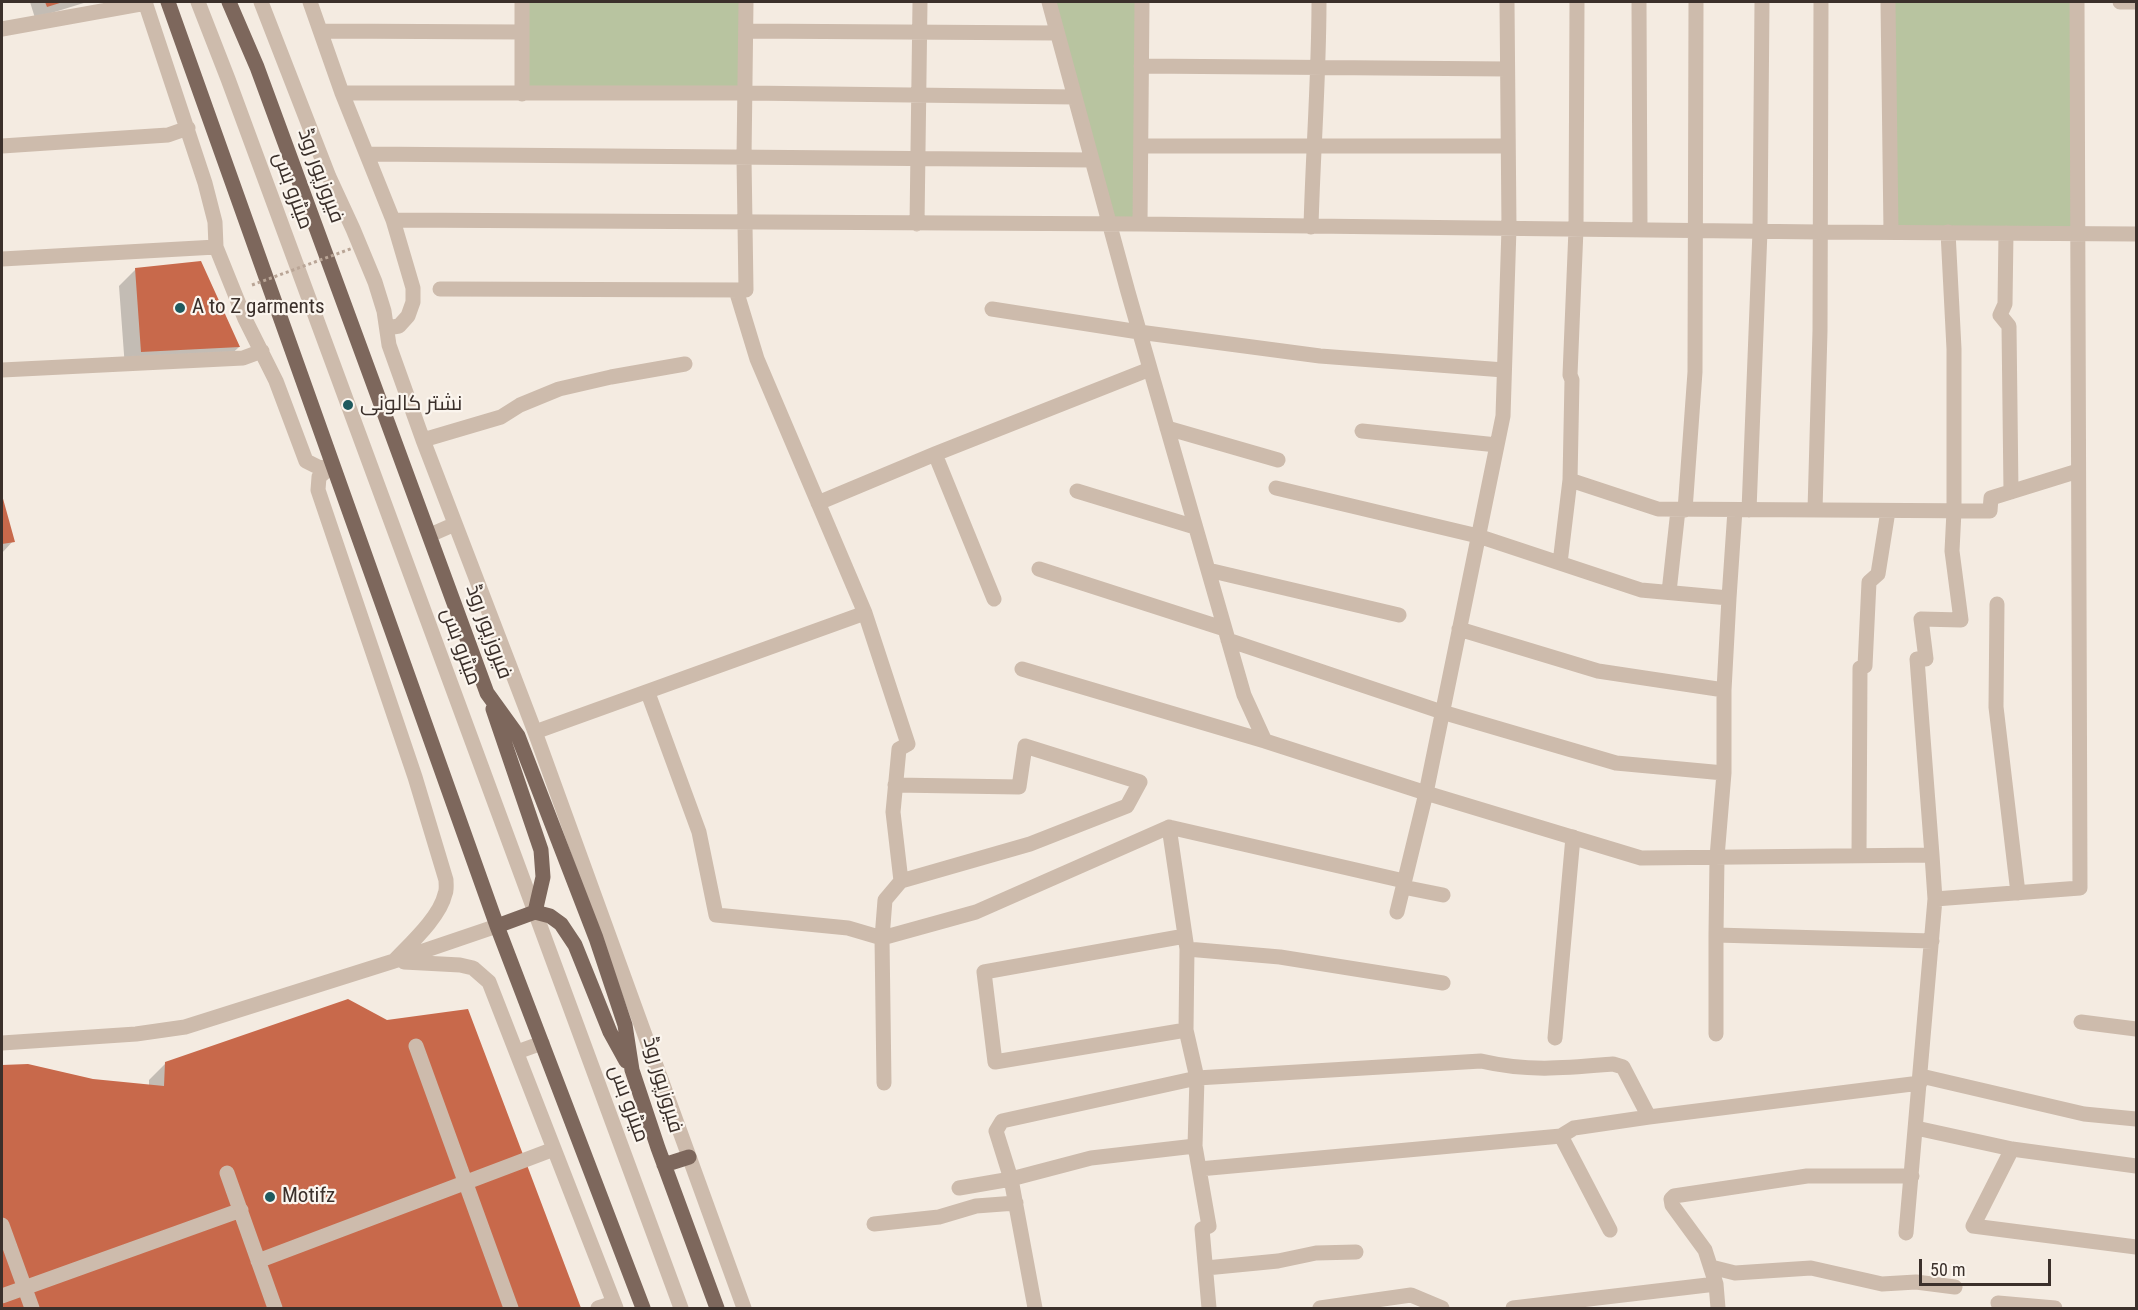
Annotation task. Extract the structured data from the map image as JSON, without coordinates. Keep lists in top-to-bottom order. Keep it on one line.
{"streets":{"main road":["فیروزپور روڈ"],"street":["میٹرو بس"]},"places":["A to Z garments","نشتر کالونی","Motifz"],"scale_bar":"50 m"}
